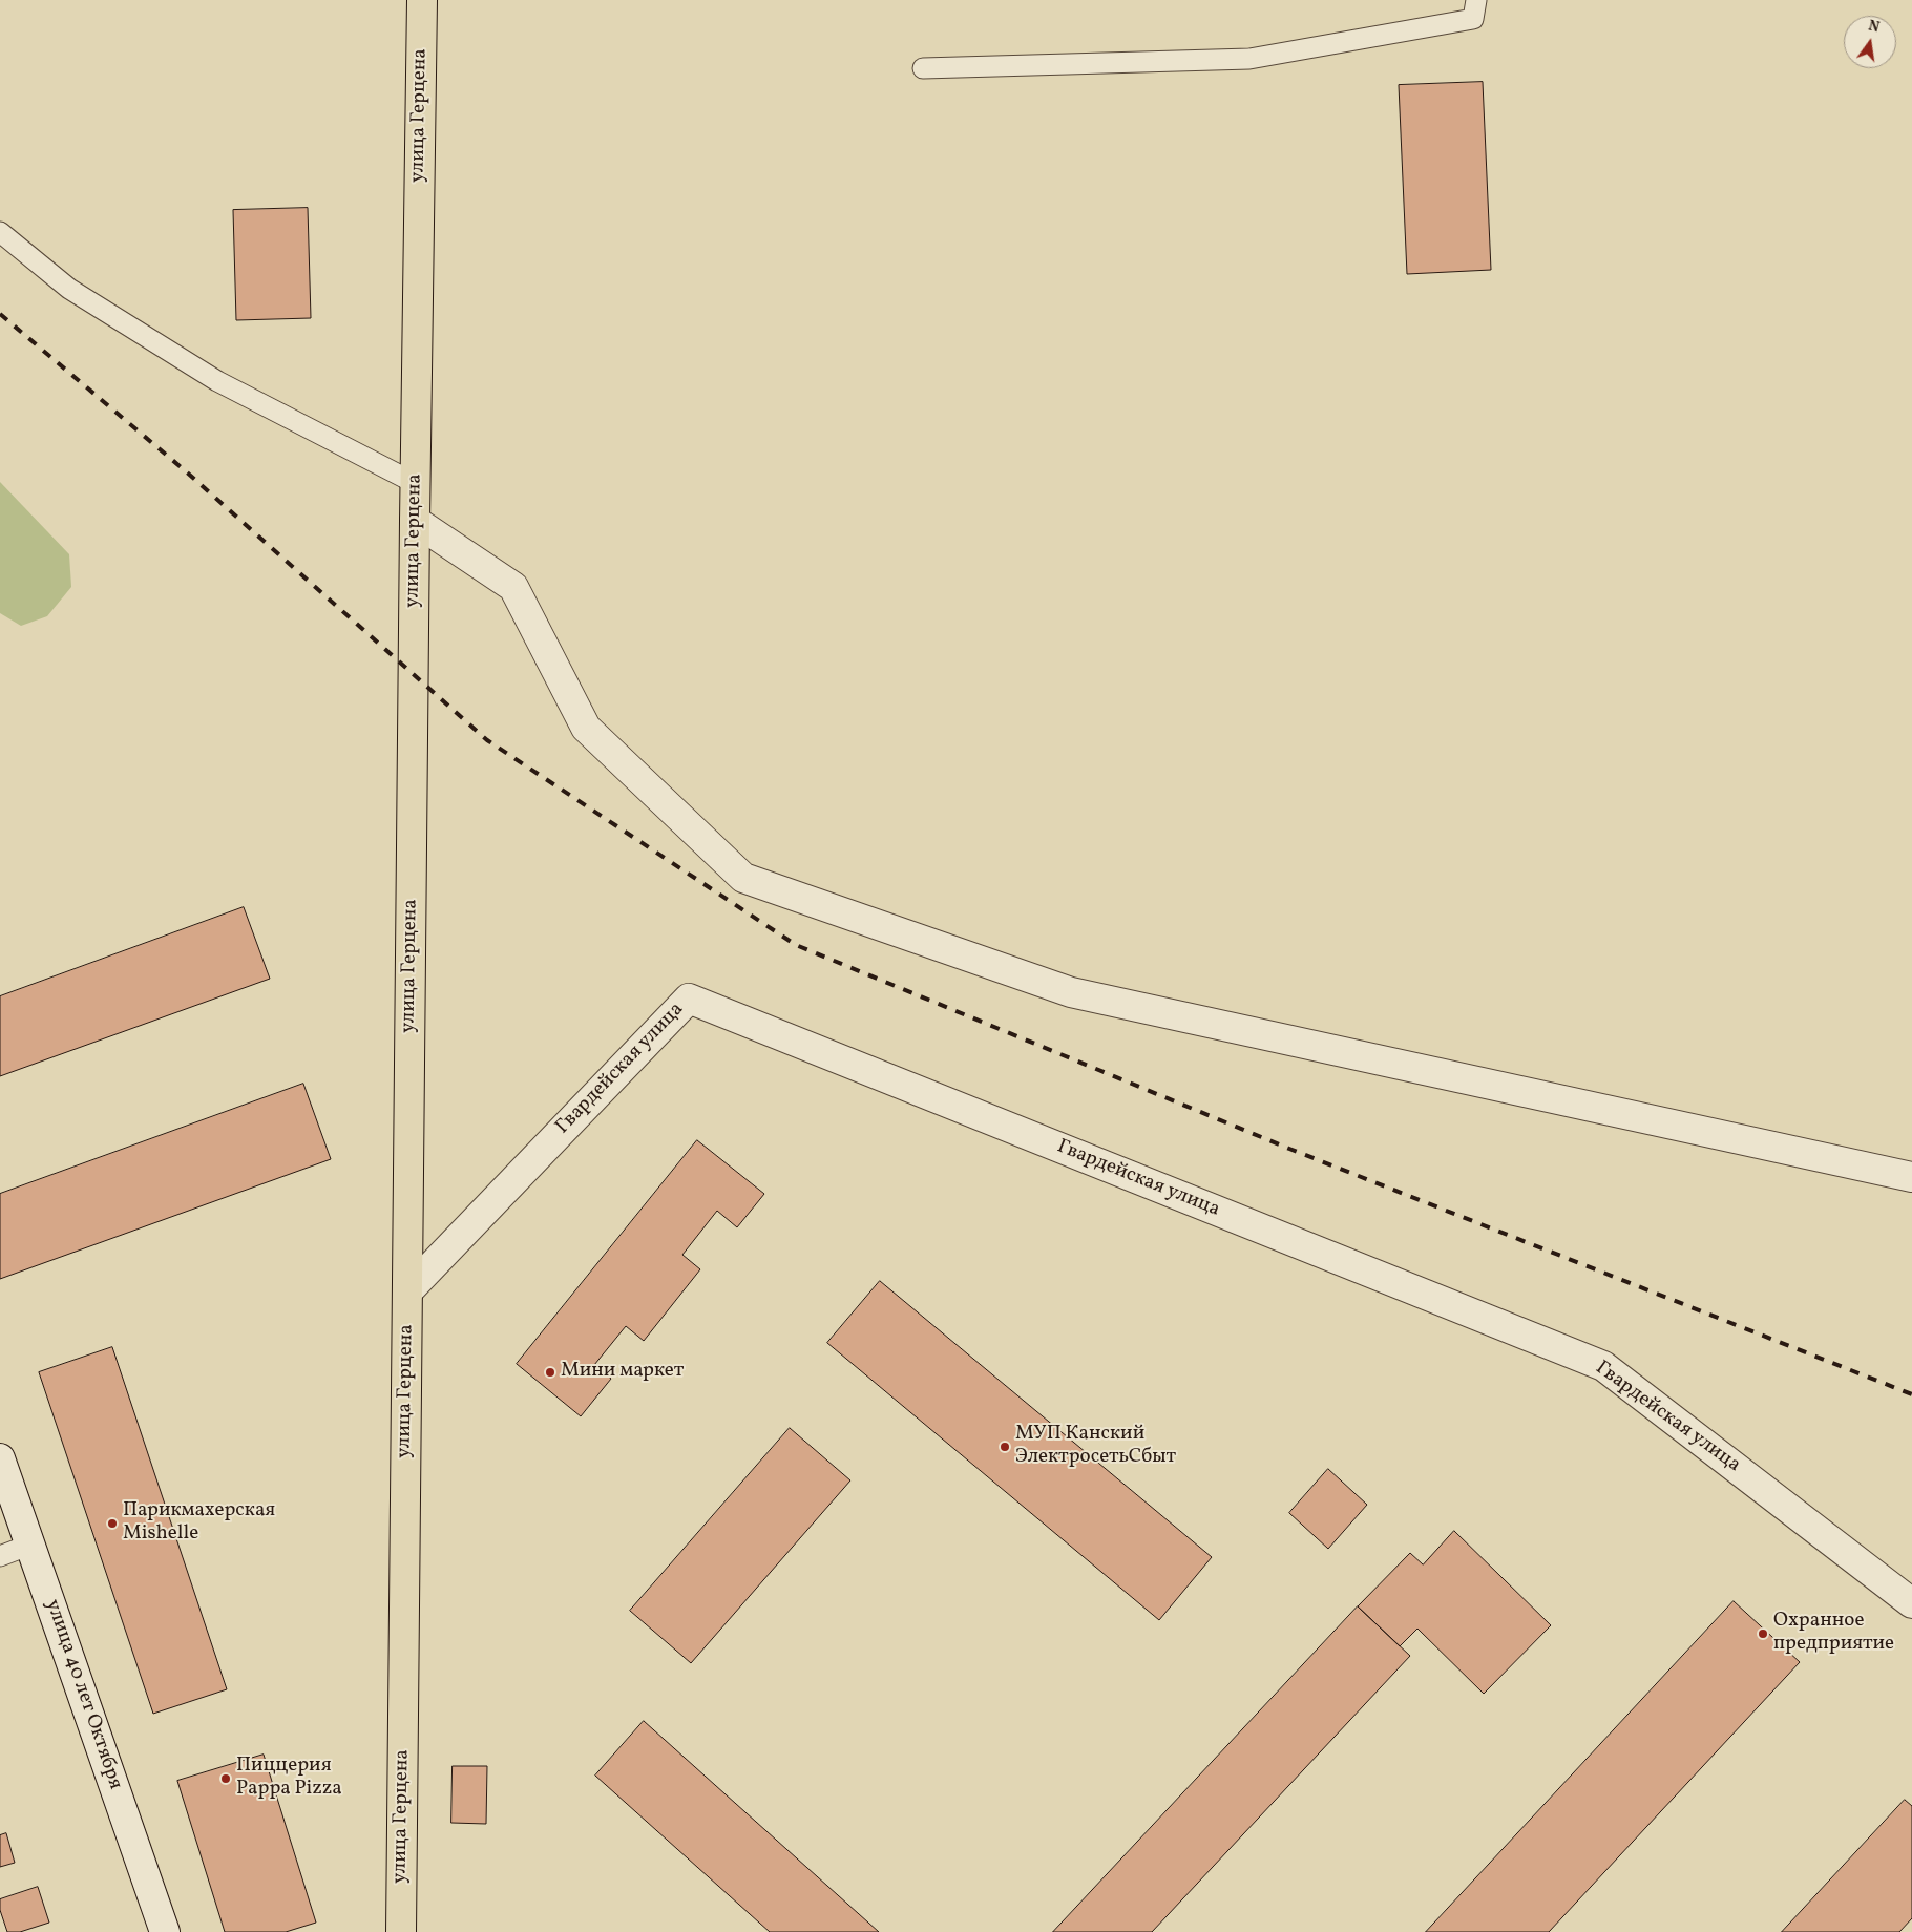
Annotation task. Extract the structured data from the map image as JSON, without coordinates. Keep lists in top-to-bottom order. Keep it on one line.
{"streets":{"main road":["улица Герцена"],"street":["Гвардейская улица","улица 40 лет Октября"]},"crossings":[["улица Герцена","Гвардейская улица"]],"places":["Мини маркет","МУП Канский ЭлектросетьСбыт","Парикмахерская Mishelle","Охранное предприятие","Пиццерия Pappa Pizza"],"north":"top"}
